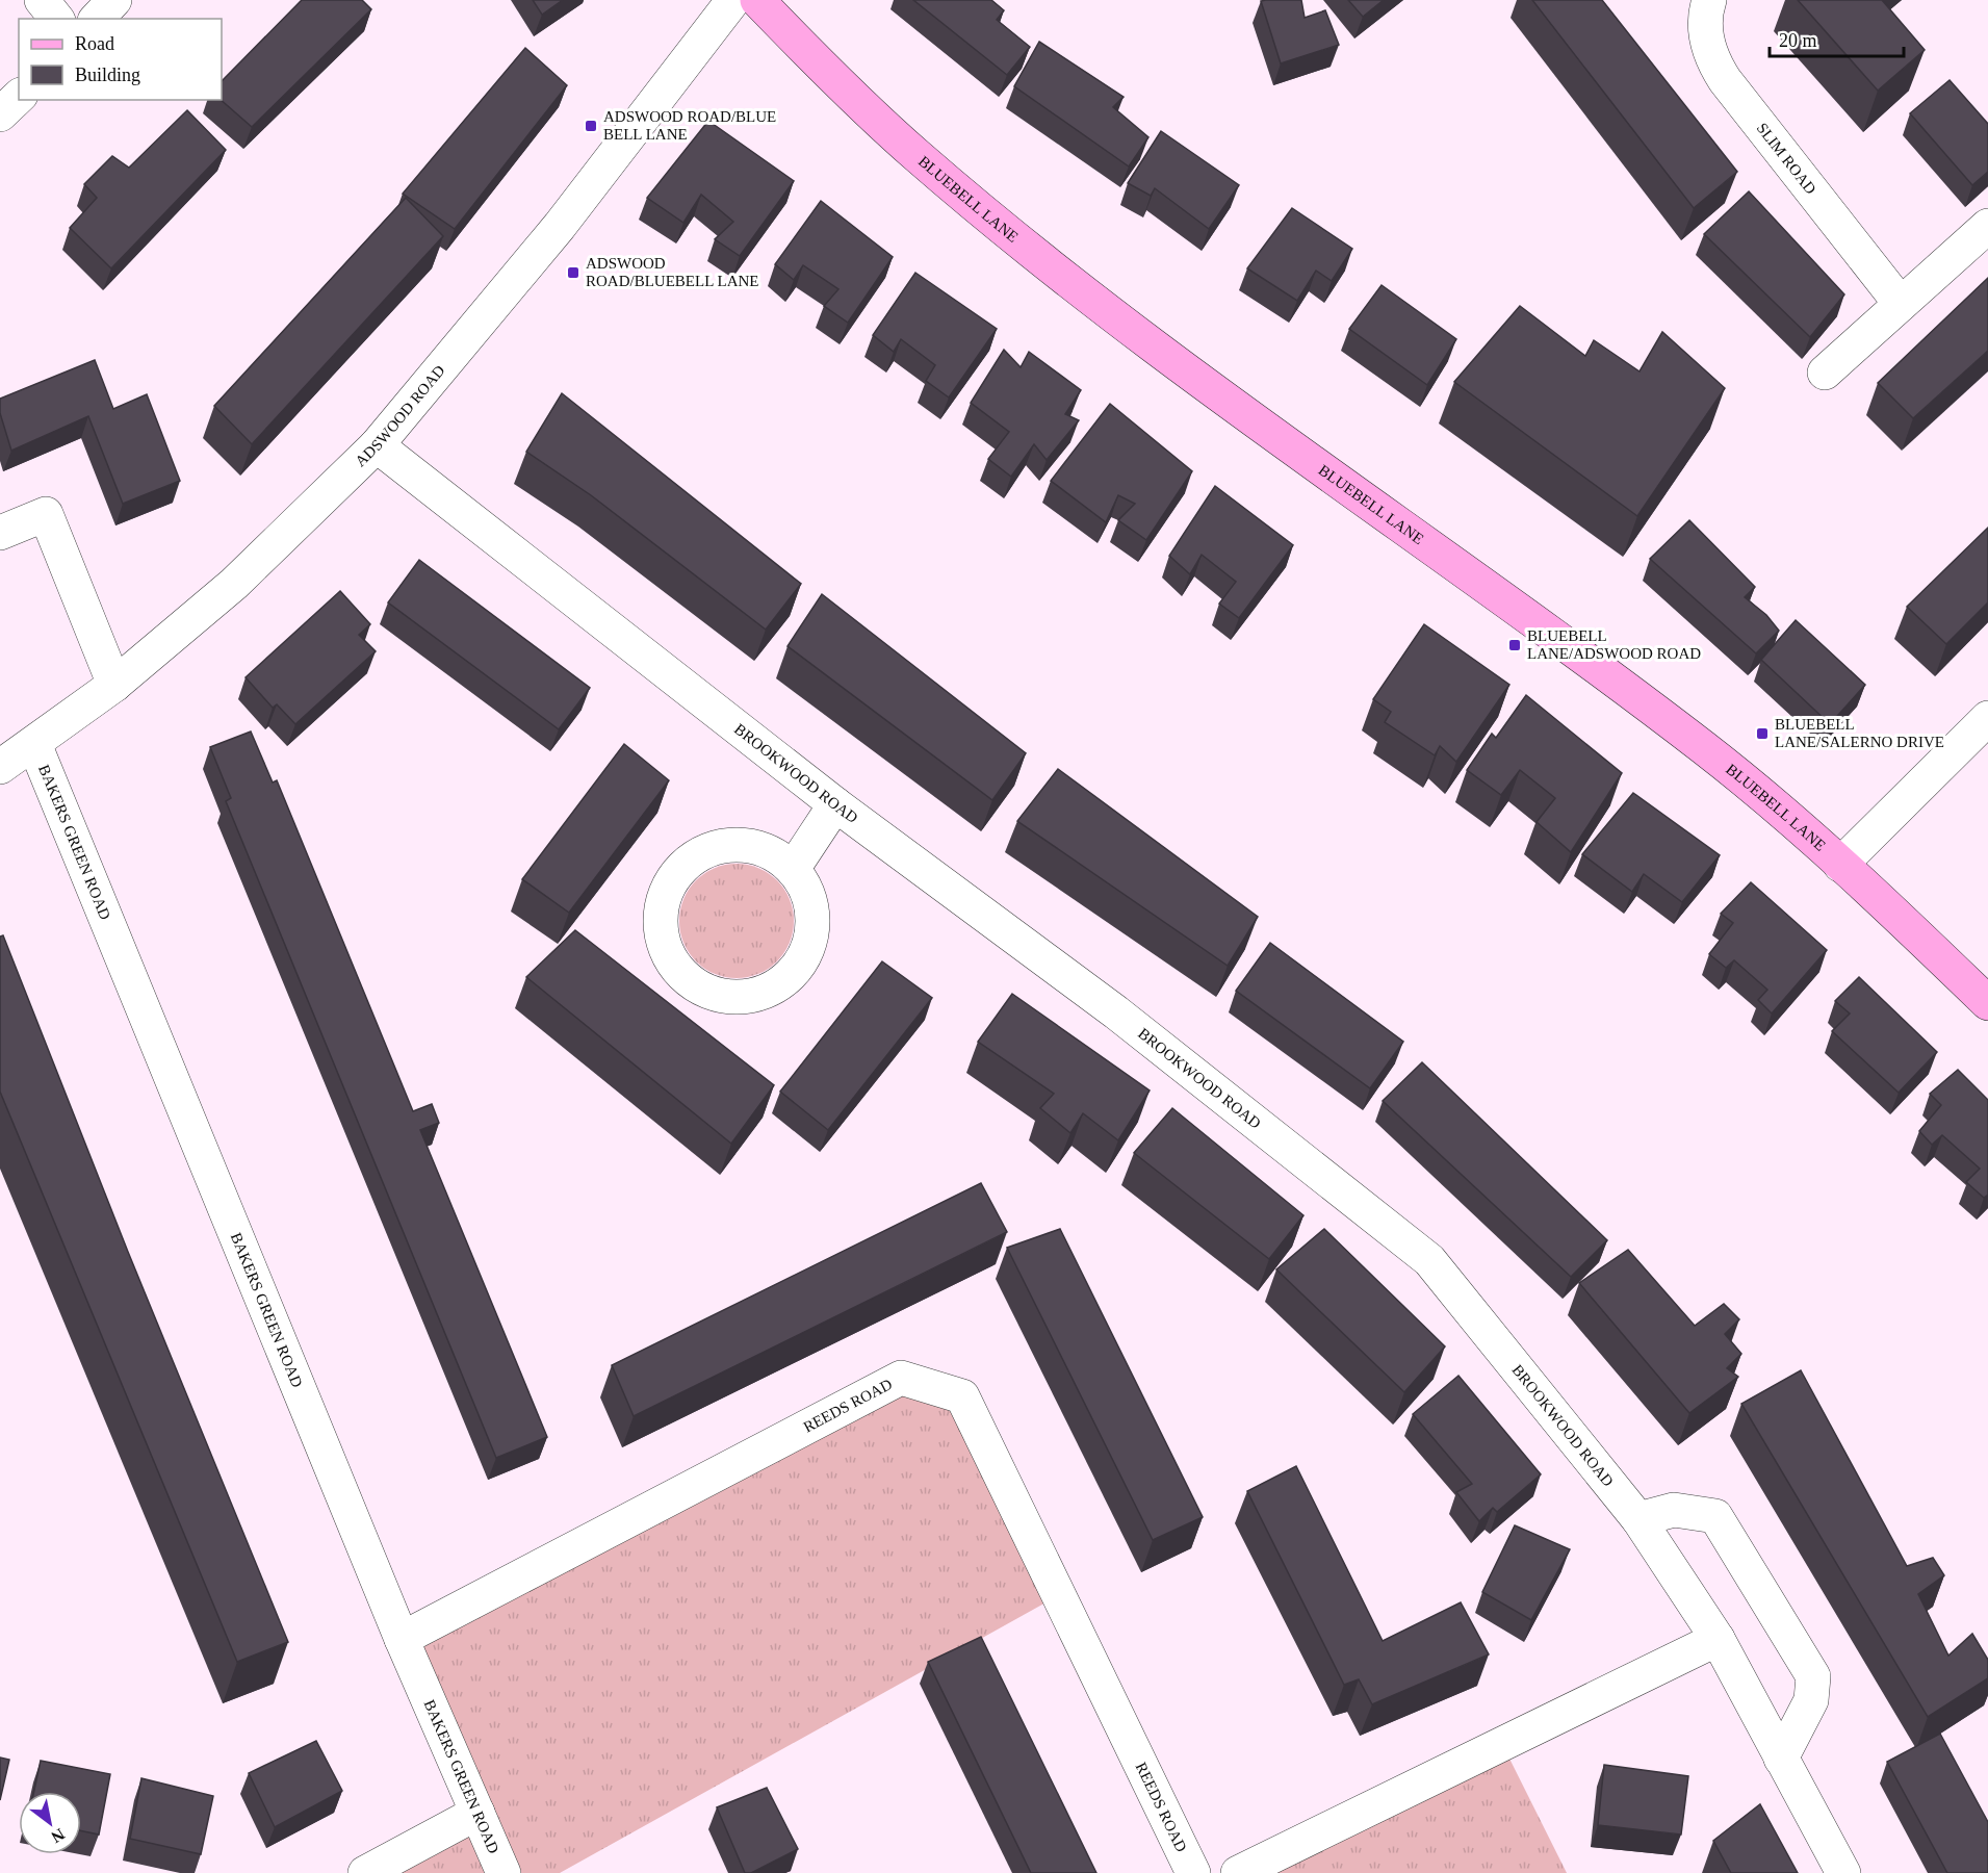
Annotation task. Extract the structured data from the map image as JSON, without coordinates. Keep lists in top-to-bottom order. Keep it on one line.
{"streets":{"street":["SLIM ROAD","BLUEBELL LANE","ADSWOOD ROAD","BROOKWOOD ROAD","BAKERS GREEN ROAD","REEDS ROAD"]},"crossings":[["ADSWOOD ROAD","BROOKWOOD ROAD"],["ADSWOOD ROAD","BAKERS GREEN ROAD"],["BAKERS GREEN ROAD","REEDS ROAD"]],"places":{"transit":["ADSWOOD ROAD/BLUE BELL LANE","ADSWOOD ROAD/BLUEBELL LANE","BLUEBELL LANE/ADSWOOD ROAD","BLUEBELL LANE/SALERNO DRIVE"]},"legend":["Road","Building"],"scale_bar":"20 m","north":"bottom right"}
